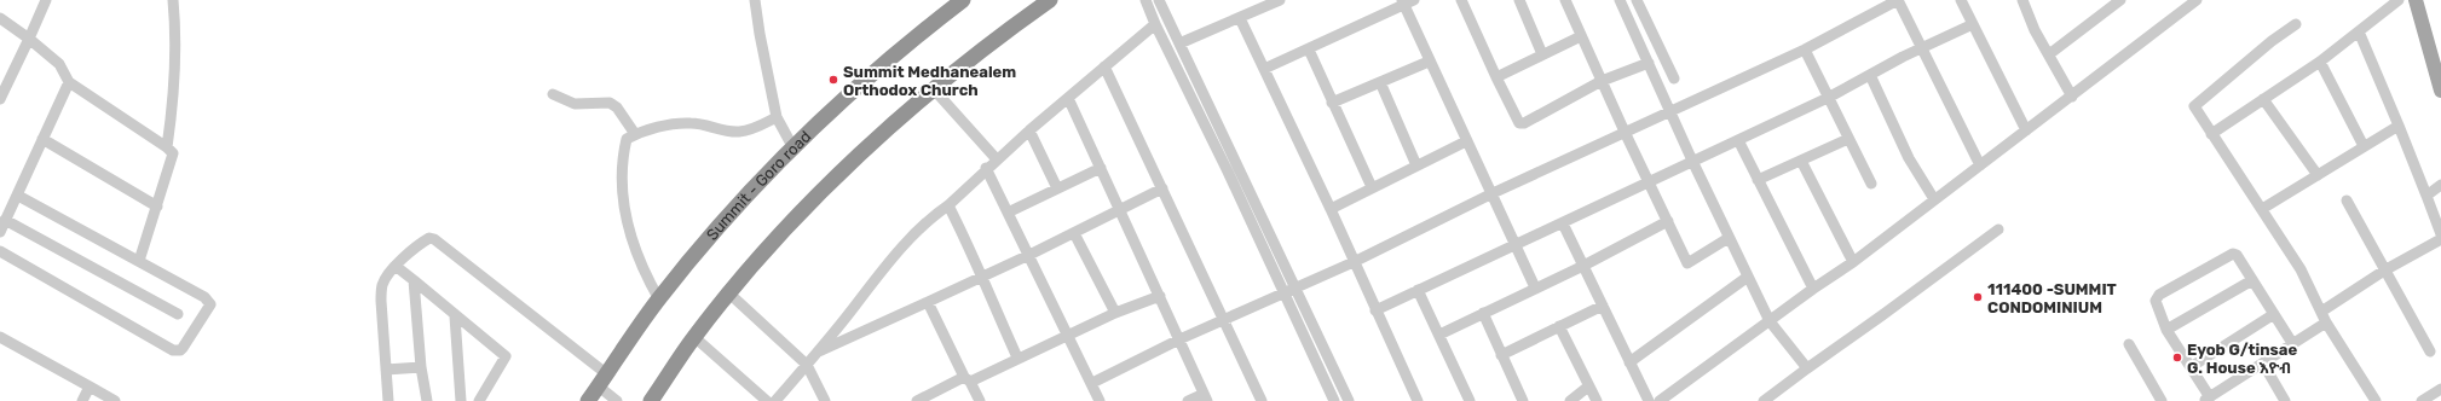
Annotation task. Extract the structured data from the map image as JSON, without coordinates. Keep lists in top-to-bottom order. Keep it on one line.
{"streets":{"highway":["Summit - Goro road"]},"places":["Summit Medhanealem Orthodox Church","111400 -SUMMIT CONDOMINIUM","Eyob G/tinsae G. House እዮብ"]}
